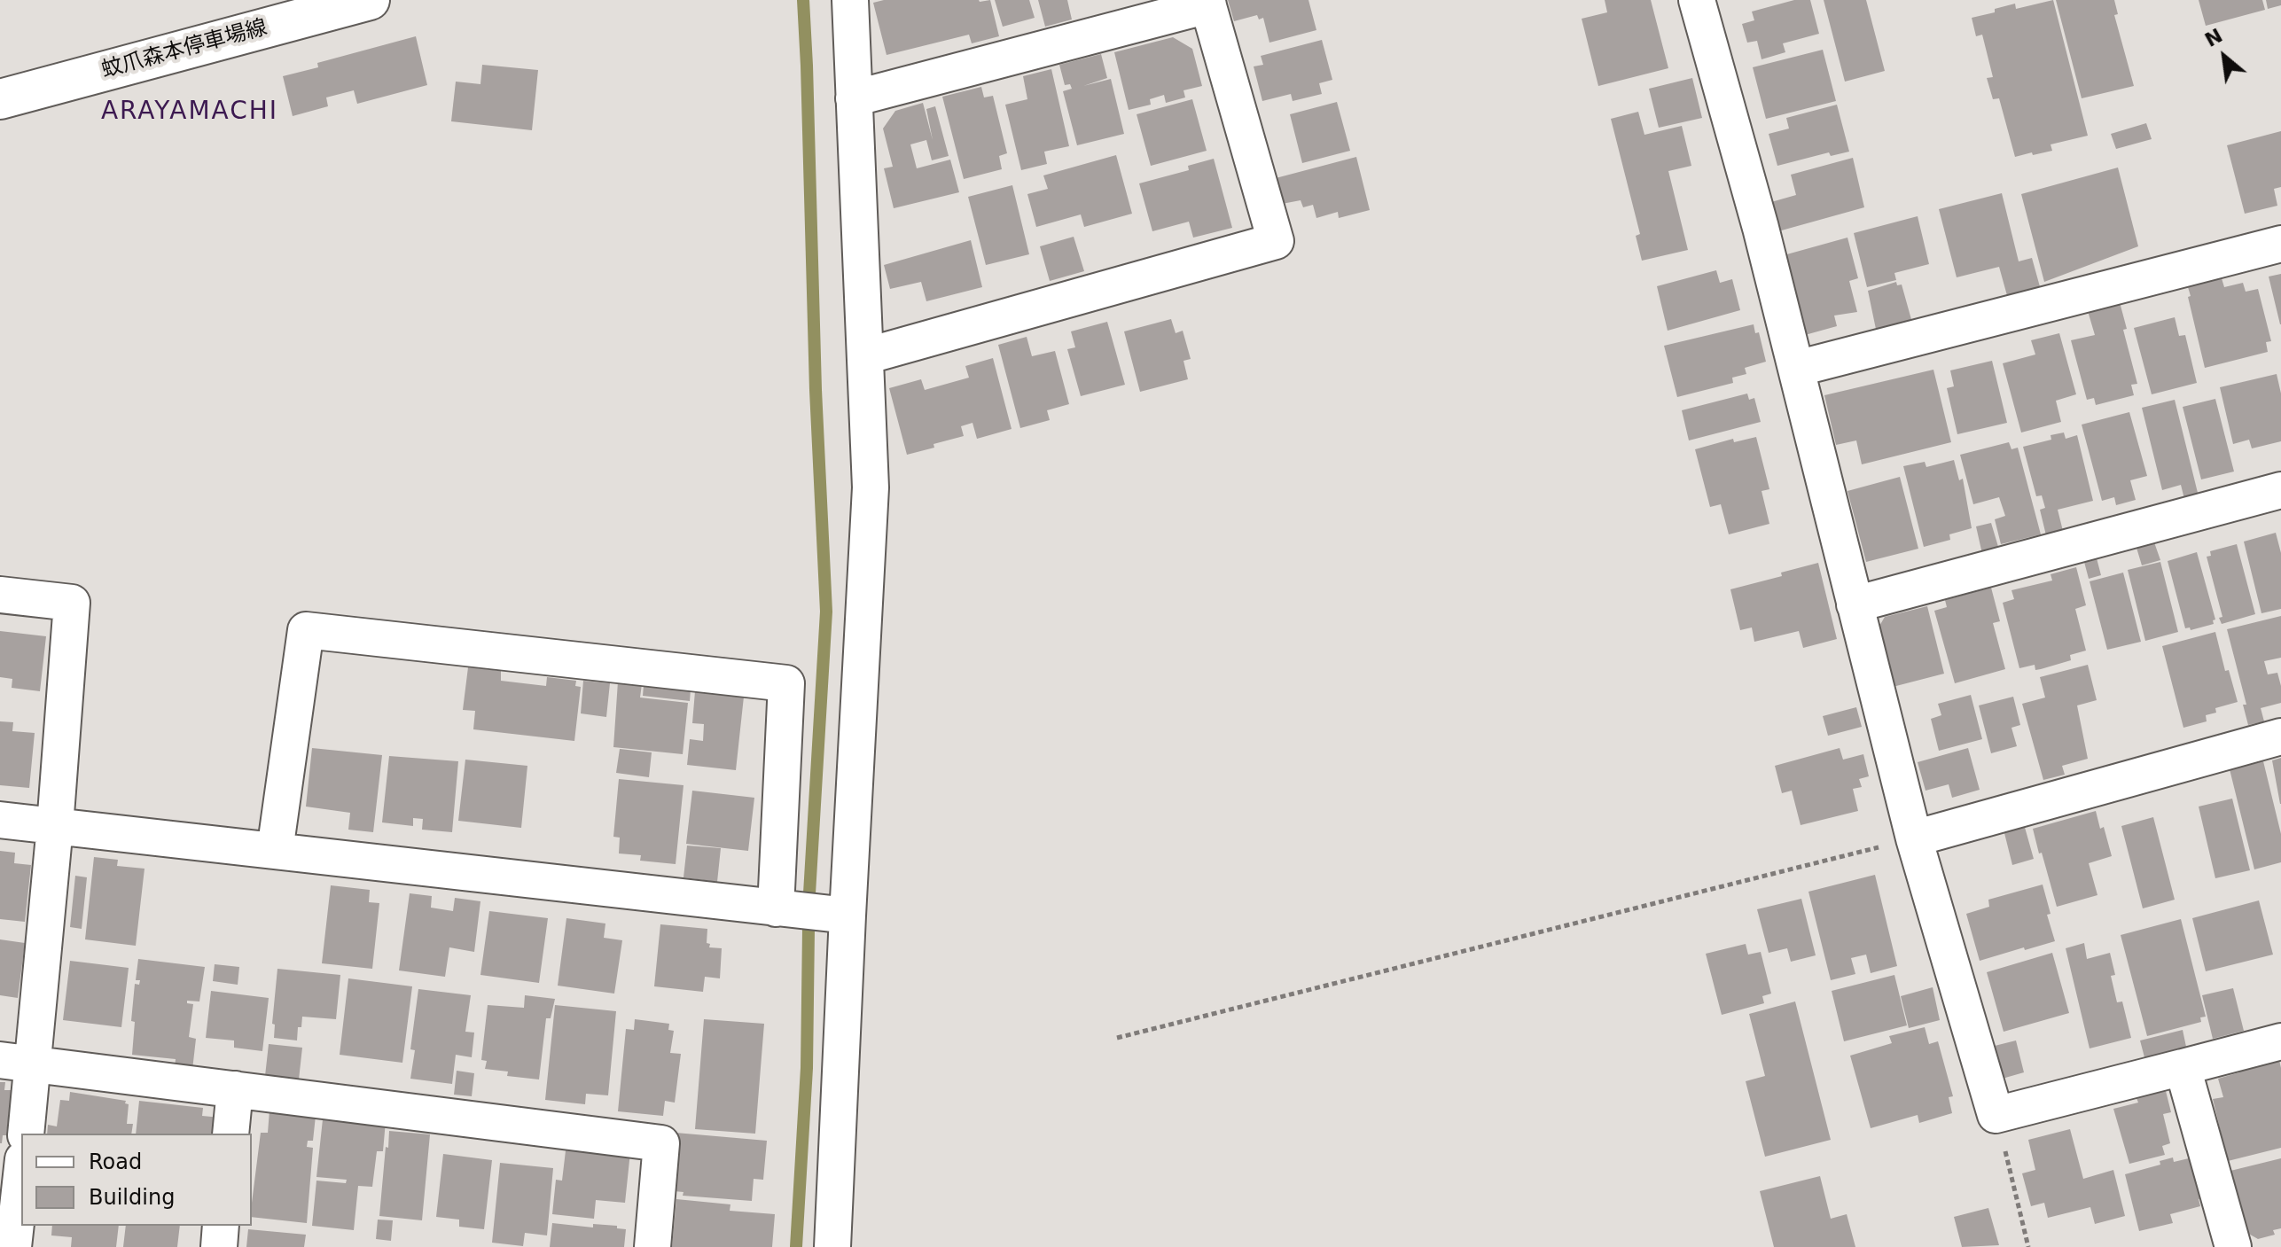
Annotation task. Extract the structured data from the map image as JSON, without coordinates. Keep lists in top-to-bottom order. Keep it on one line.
{"streets":{"main road":["蚊爪森本停車場線"]},"districts":["ARAYAMACHI"],"legend":["Road","Building"],"north":"top left"}
